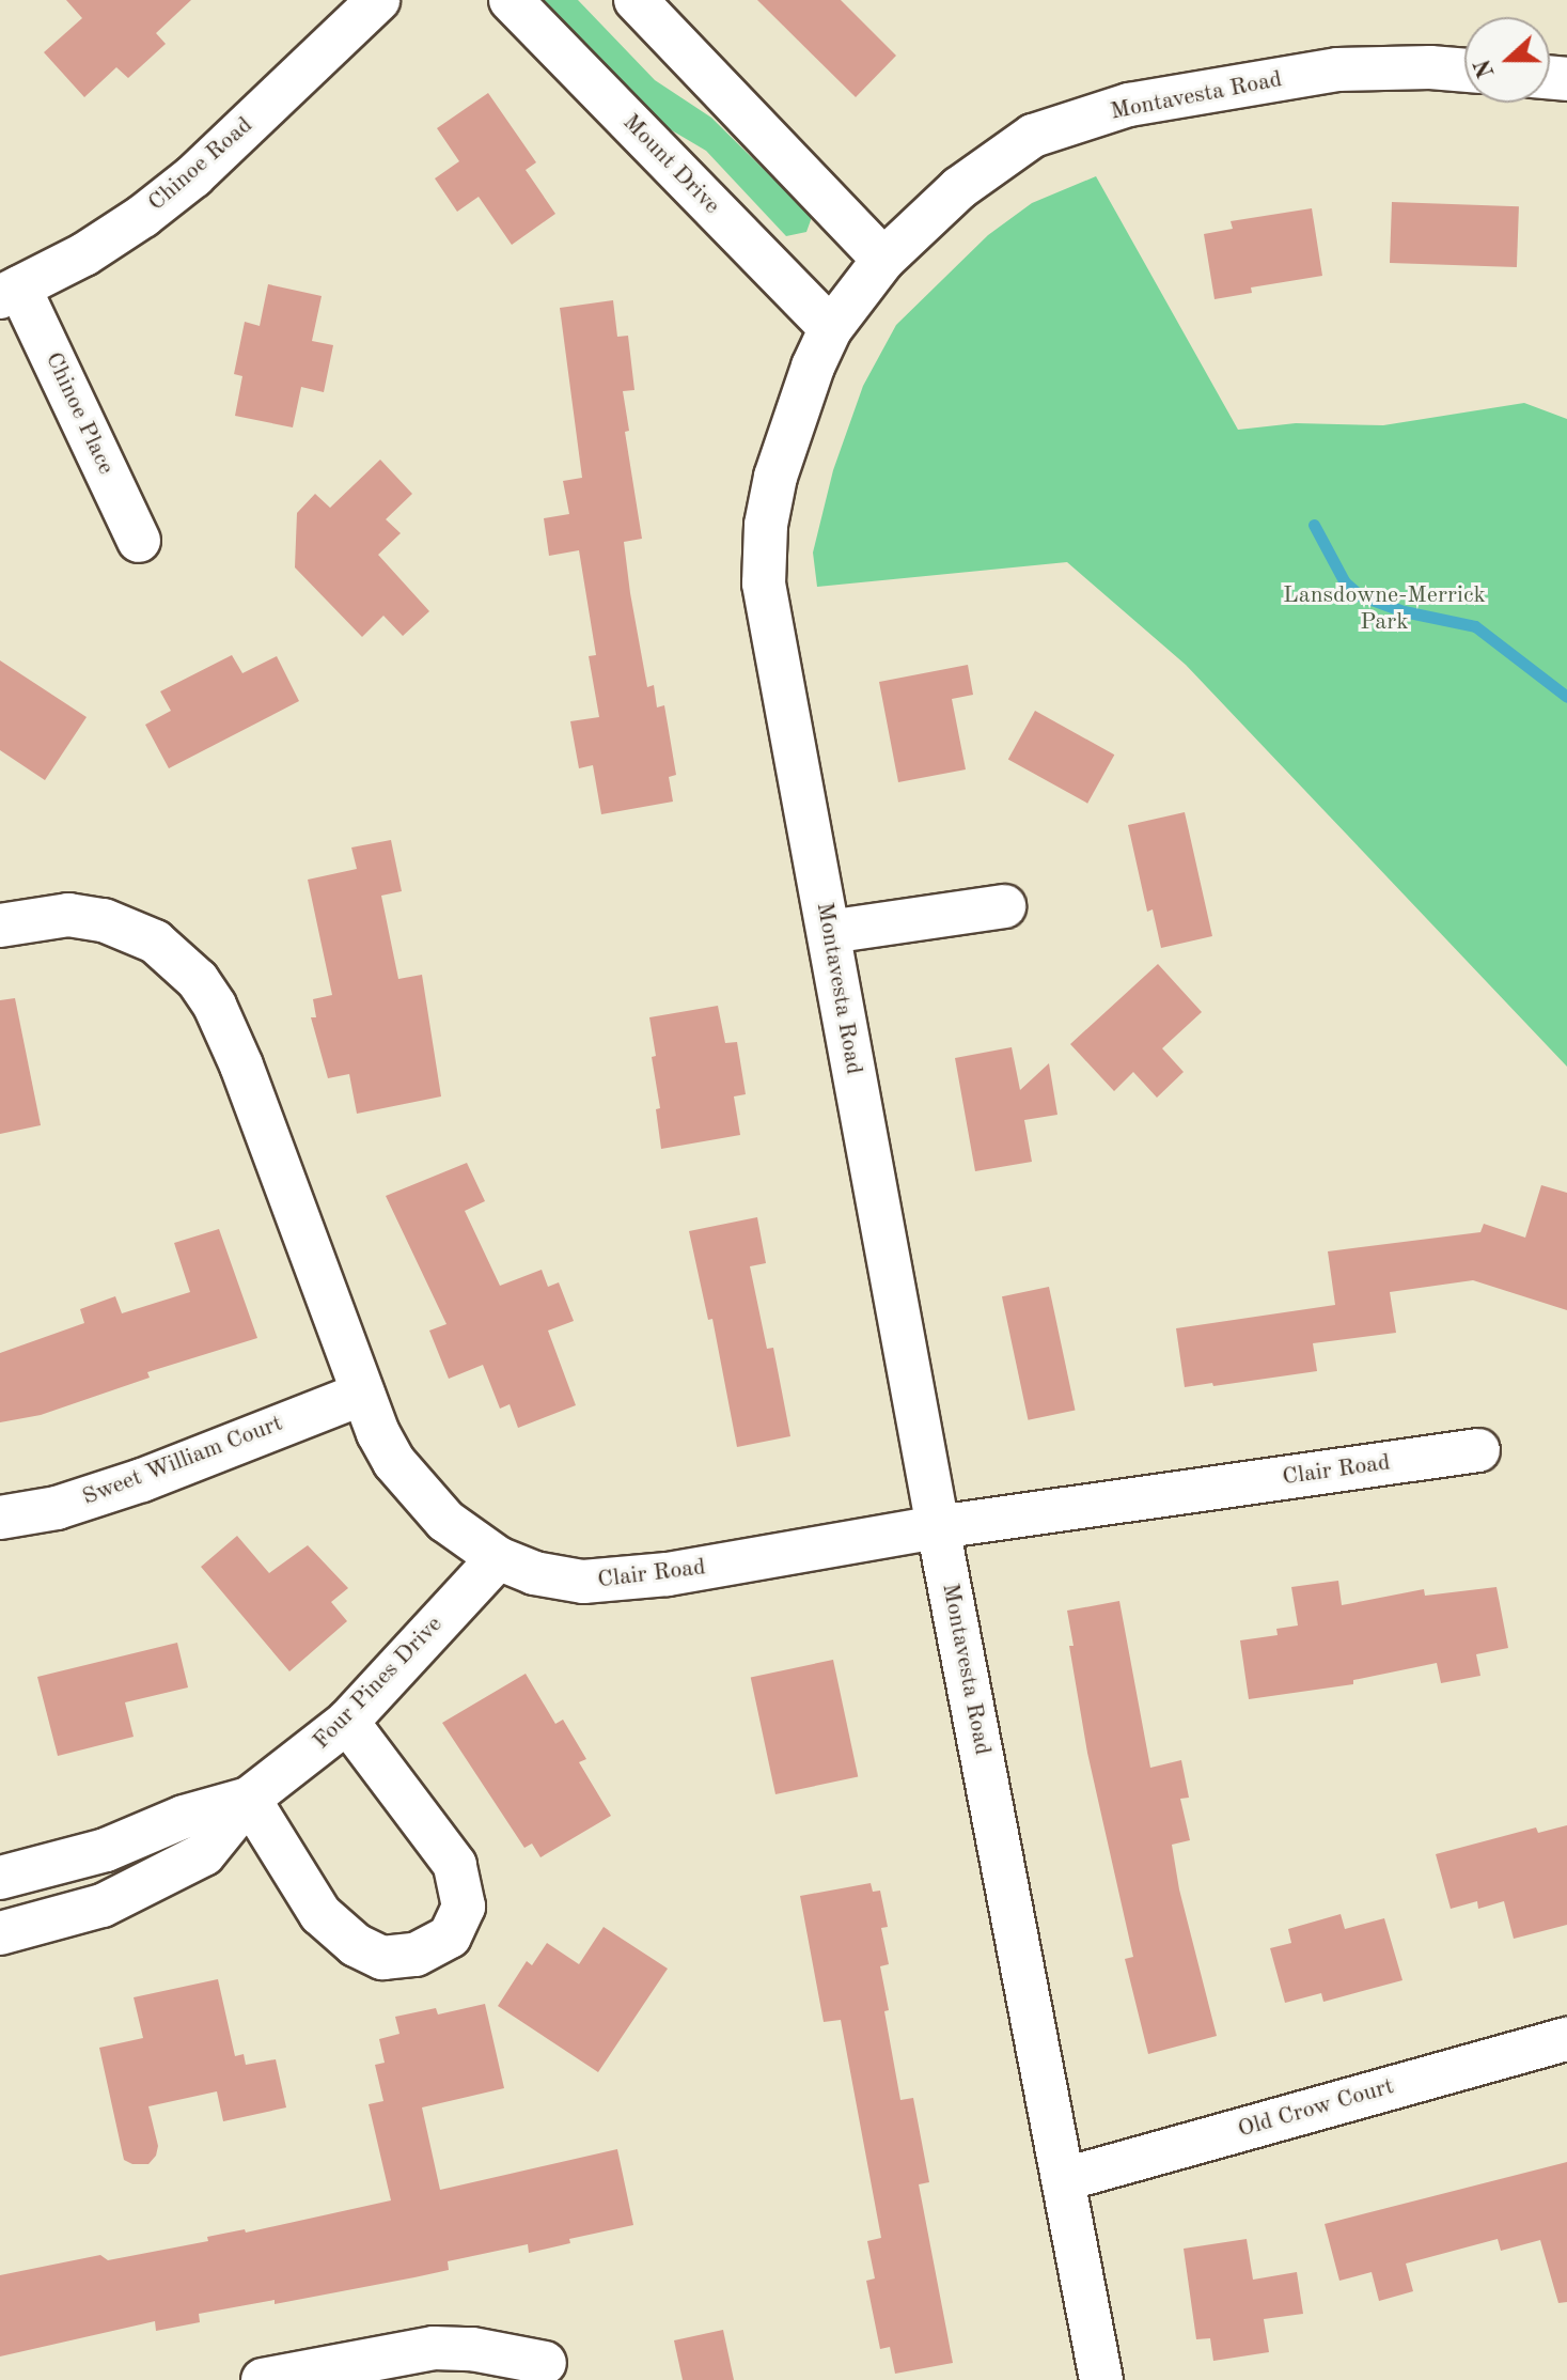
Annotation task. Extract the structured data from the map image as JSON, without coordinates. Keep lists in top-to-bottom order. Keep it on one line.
{"streets":{"street":["Montavesta Road","Chinoe Road","Mount Drive","Chinoe Place","Sweet William Court","Clair Road","Four Pines Drive","Old Crow Court"]},"crossings":[["Montavesta Road","Mount Drive"],["Montavesta Road","Clair Road"],["Montavesta Road","Old Crow Court"],["Chinoe Road","Chinoe Place"],["Sweet William Court","Clair Road"],["Clair Road","Four Pines Drive"]],"parks":["Lansdowne-Merrick Park"],"north":"left"}
